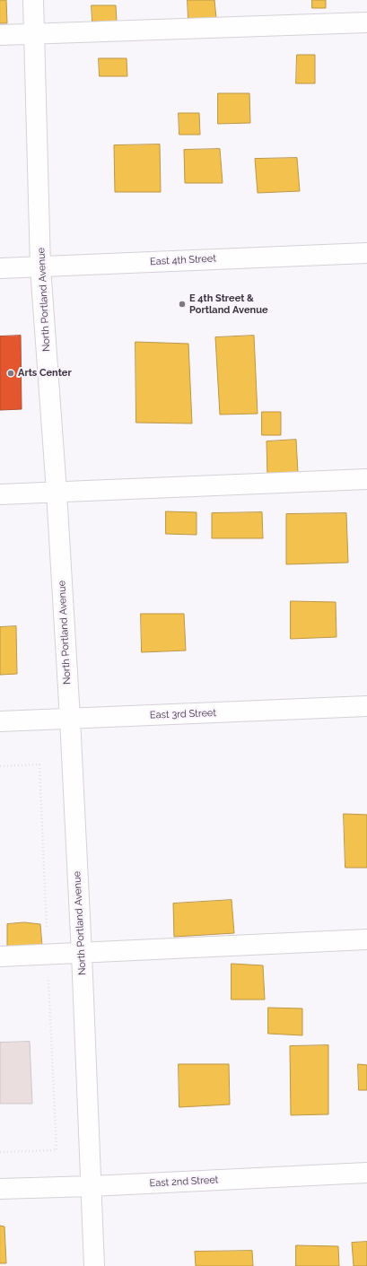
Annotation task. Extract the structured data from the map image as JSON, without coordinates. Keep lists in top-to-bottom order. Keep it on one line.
{"streets":{"street":["East 4th Street","North Portland Avenue","East 3rd Street","East 2nd Street"]},"crossings":[["East 4th Street","North Portland Avenue"],["North Portland Avenue","East 3rd Street"],["North Portland Avenue","East 2nd Street"]],"places":["E 4th Street & Portland Avenue","Arts Center"]}
